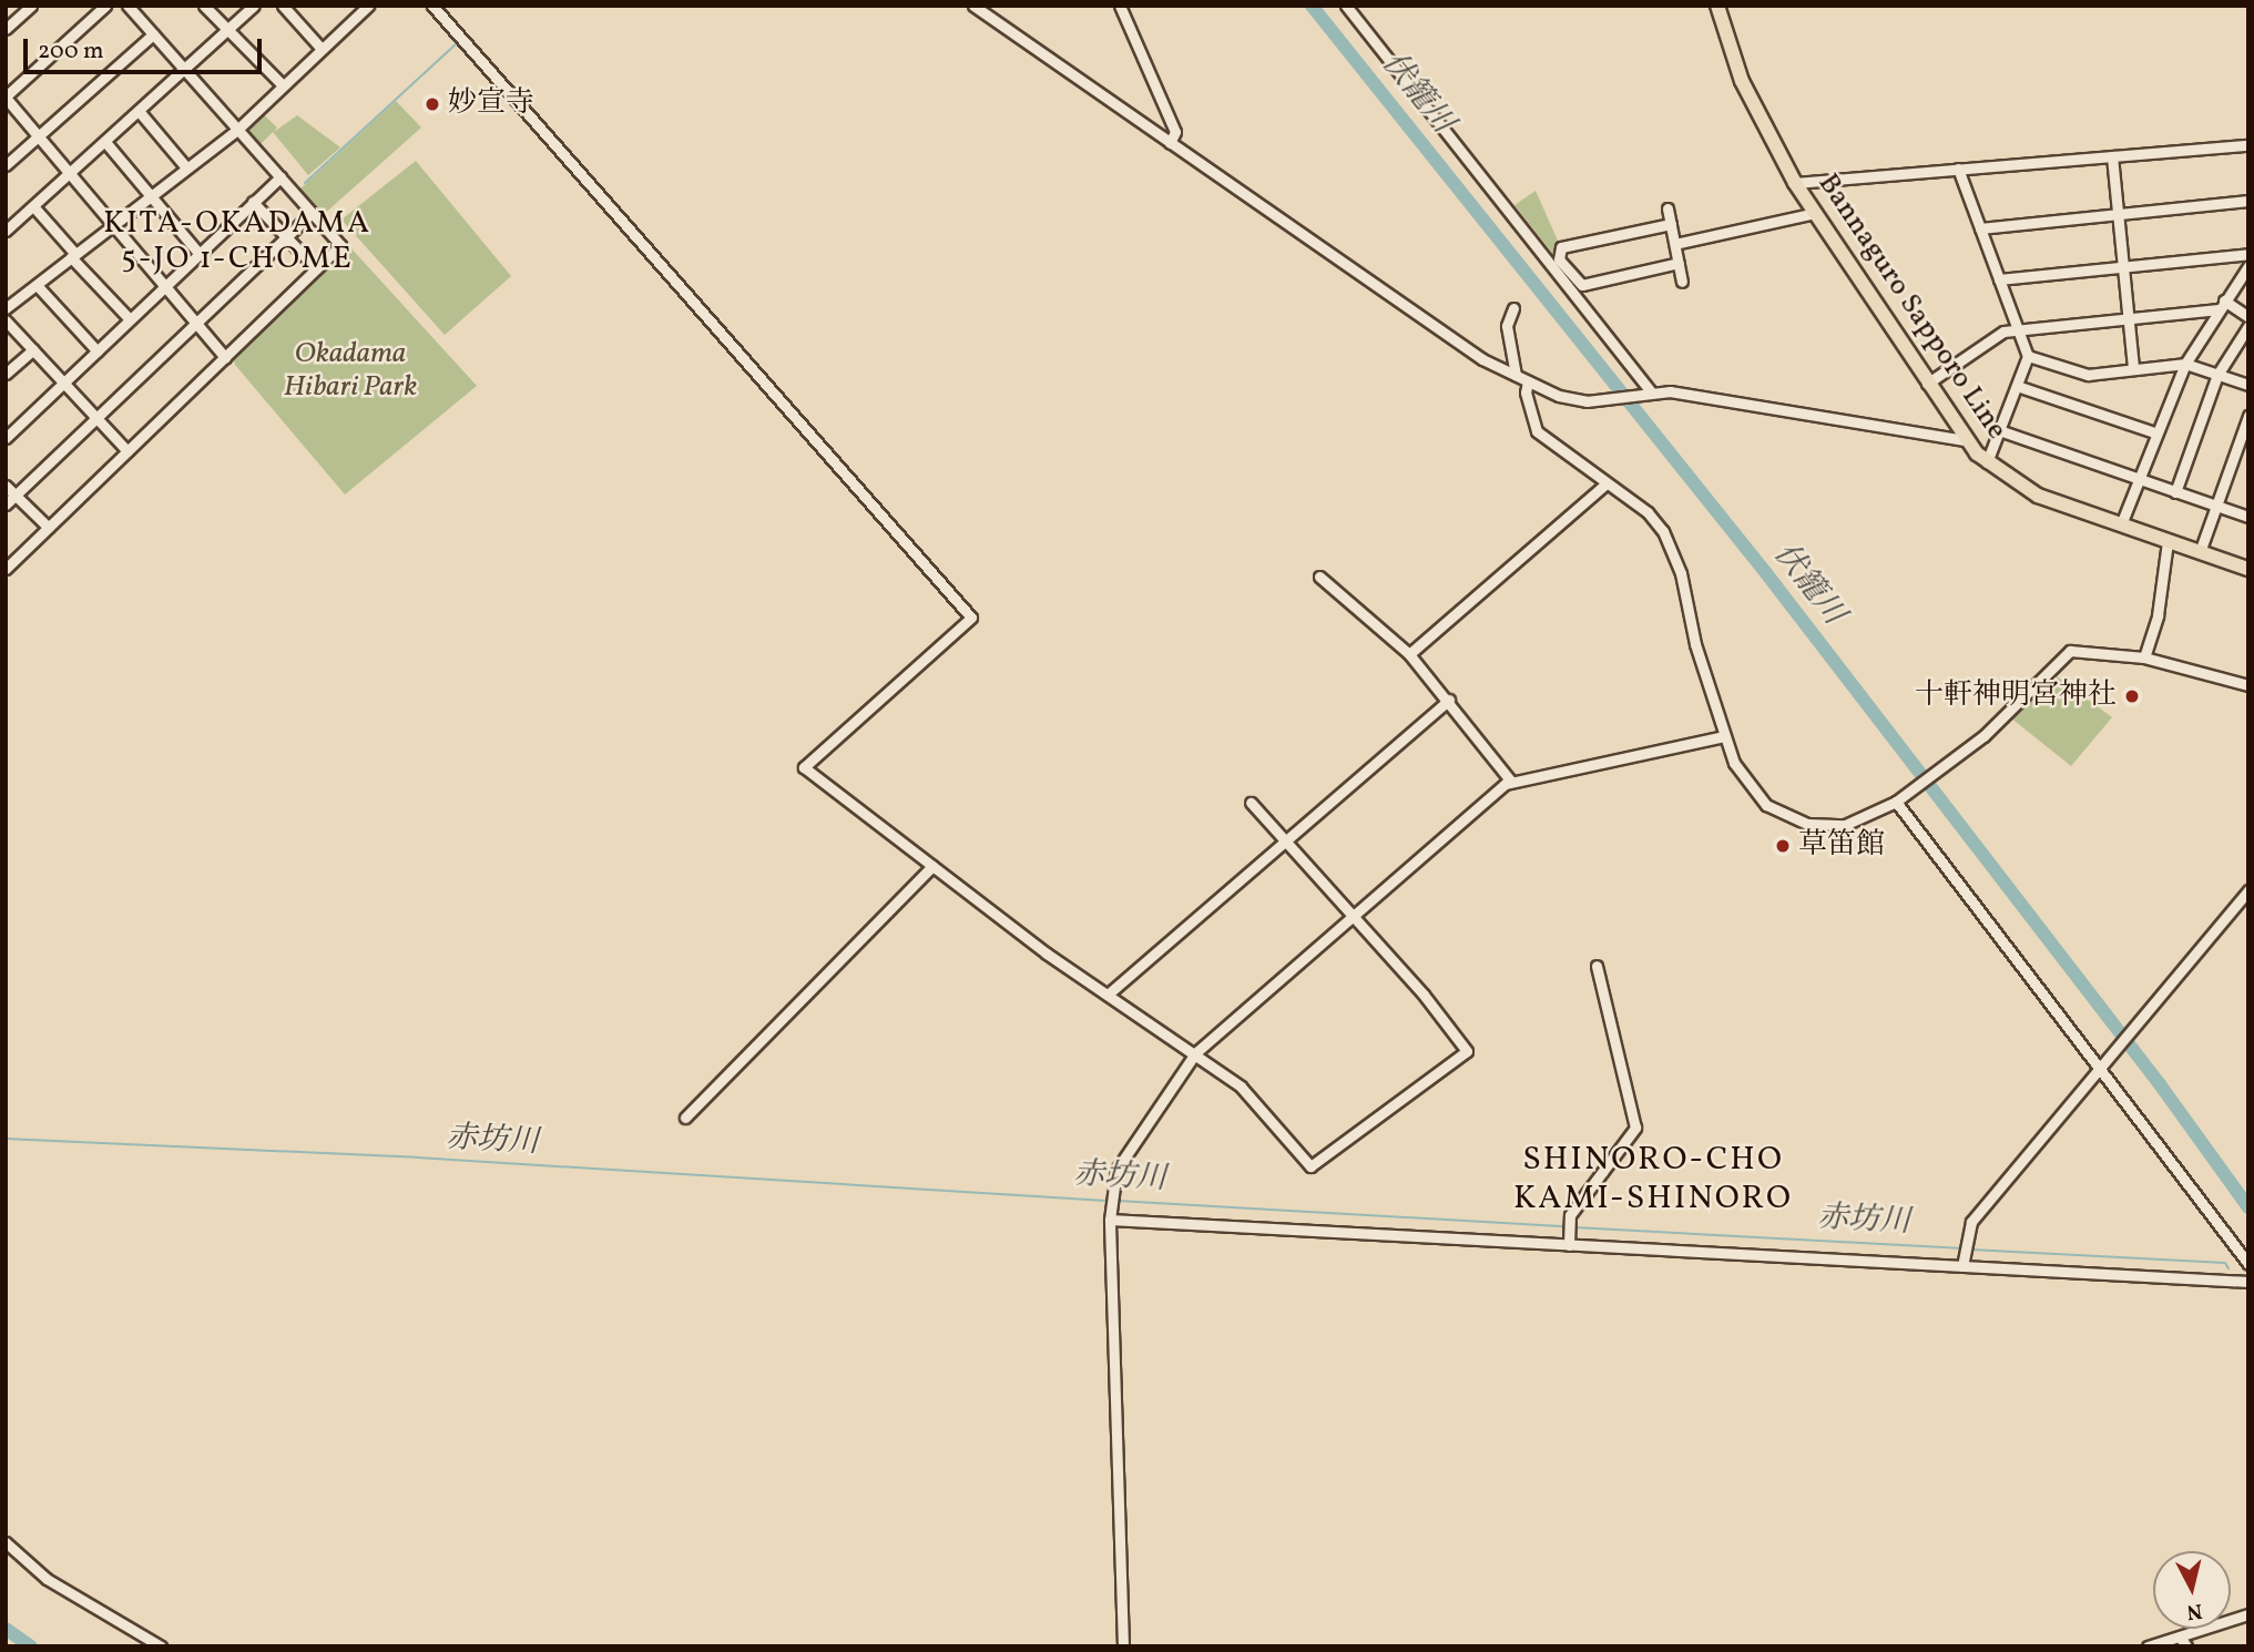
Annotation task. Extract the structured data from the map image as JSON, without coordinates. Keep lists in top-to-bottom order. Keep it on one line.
{"streets":{"main road":["Bannaguro Sapporo Line"]},"districts":["KITA-OKADAMA 5-JO 1-CHOME","SHINORO-CHO KAMI-SHINORO"],"water":["伏籠川","赤坊川"],"parks":["Okadama Hibari Park"],"places":["妙宣寺","十軒神明宮神社","草笛館"],"scale_bar":"200 m","north":"bottom"}
